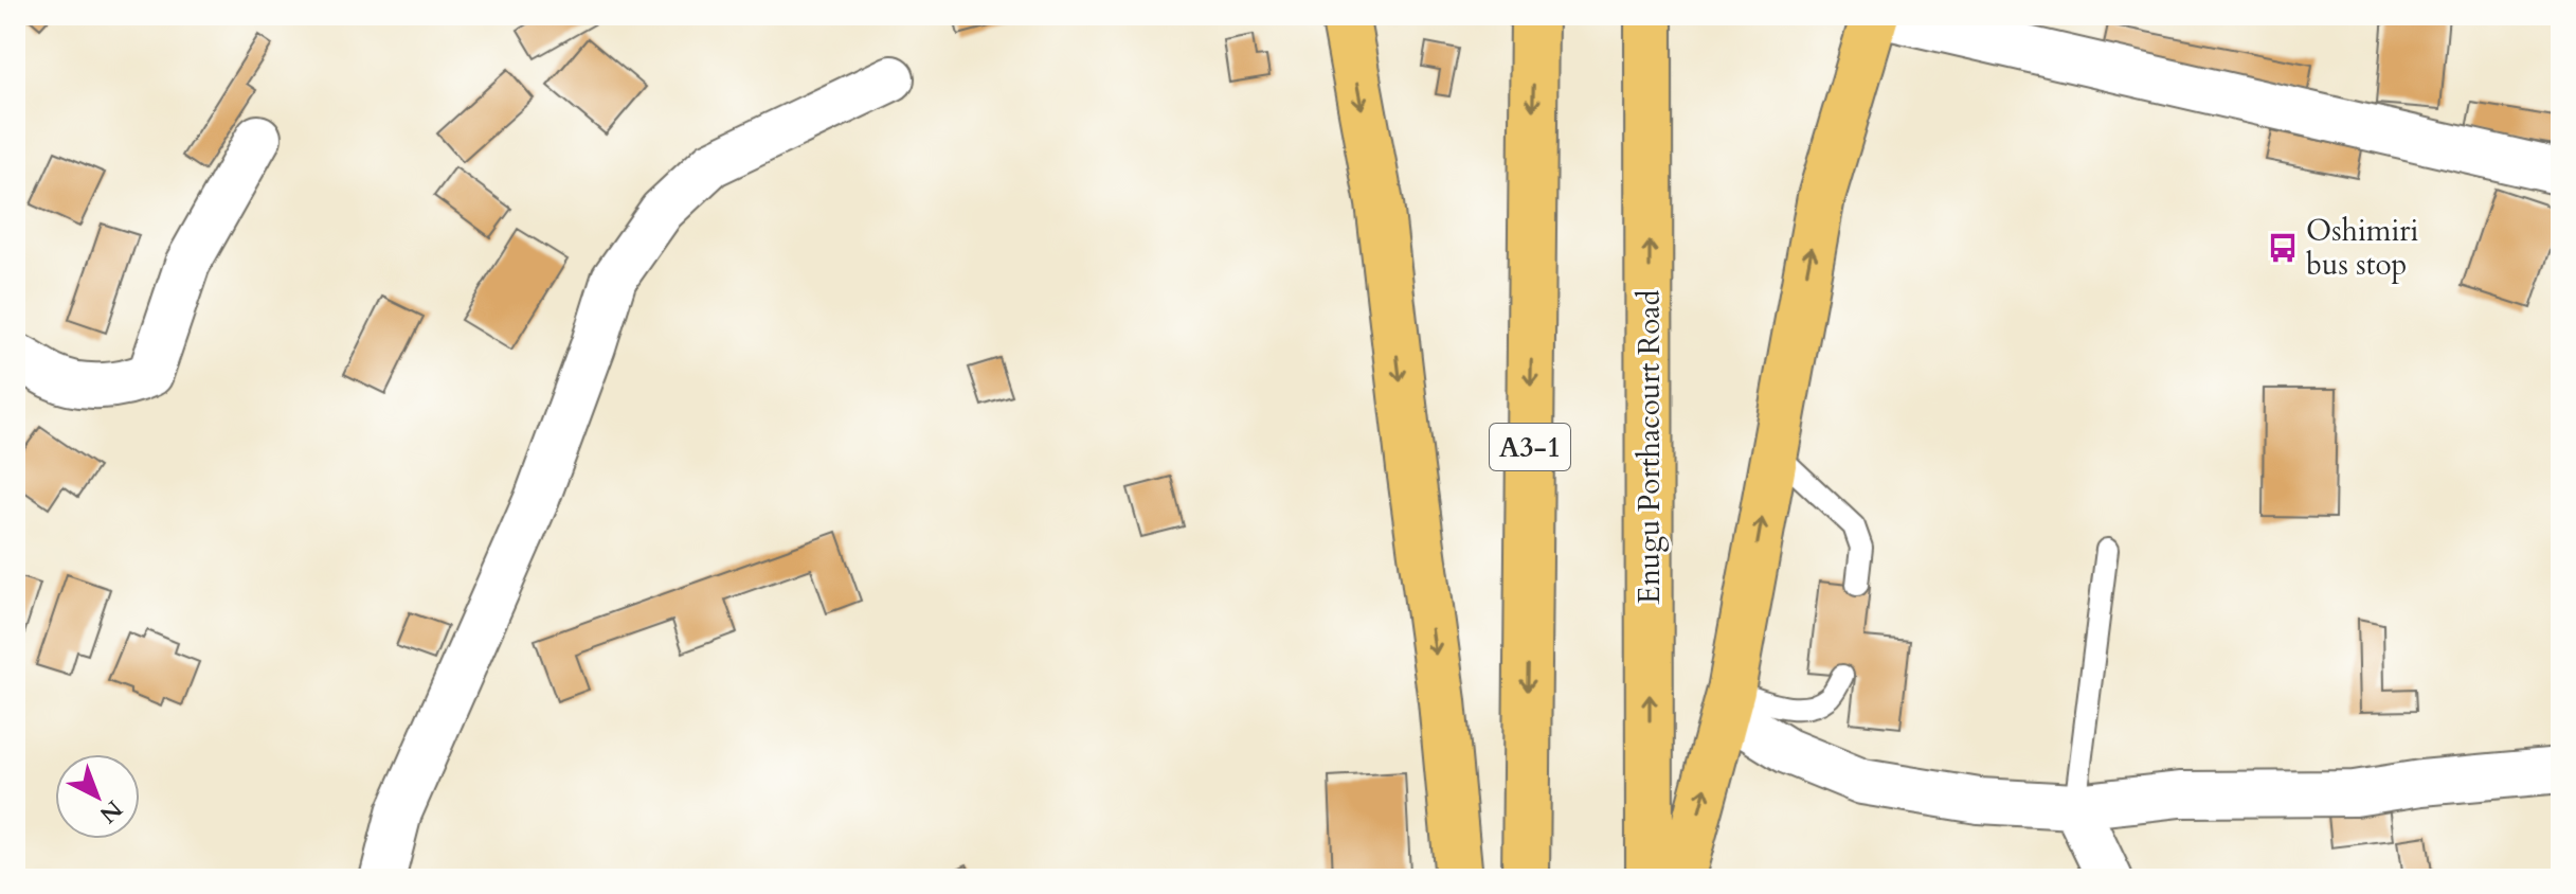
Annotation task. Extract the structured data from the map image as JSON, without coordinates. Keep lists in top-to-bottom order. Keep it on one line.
{"streets":{"highway":["A3-1","Enugu Porthacourt Road"]},"places":{"bus stop":["Oshimiri bus stop"]},"north":"bottom right"}
